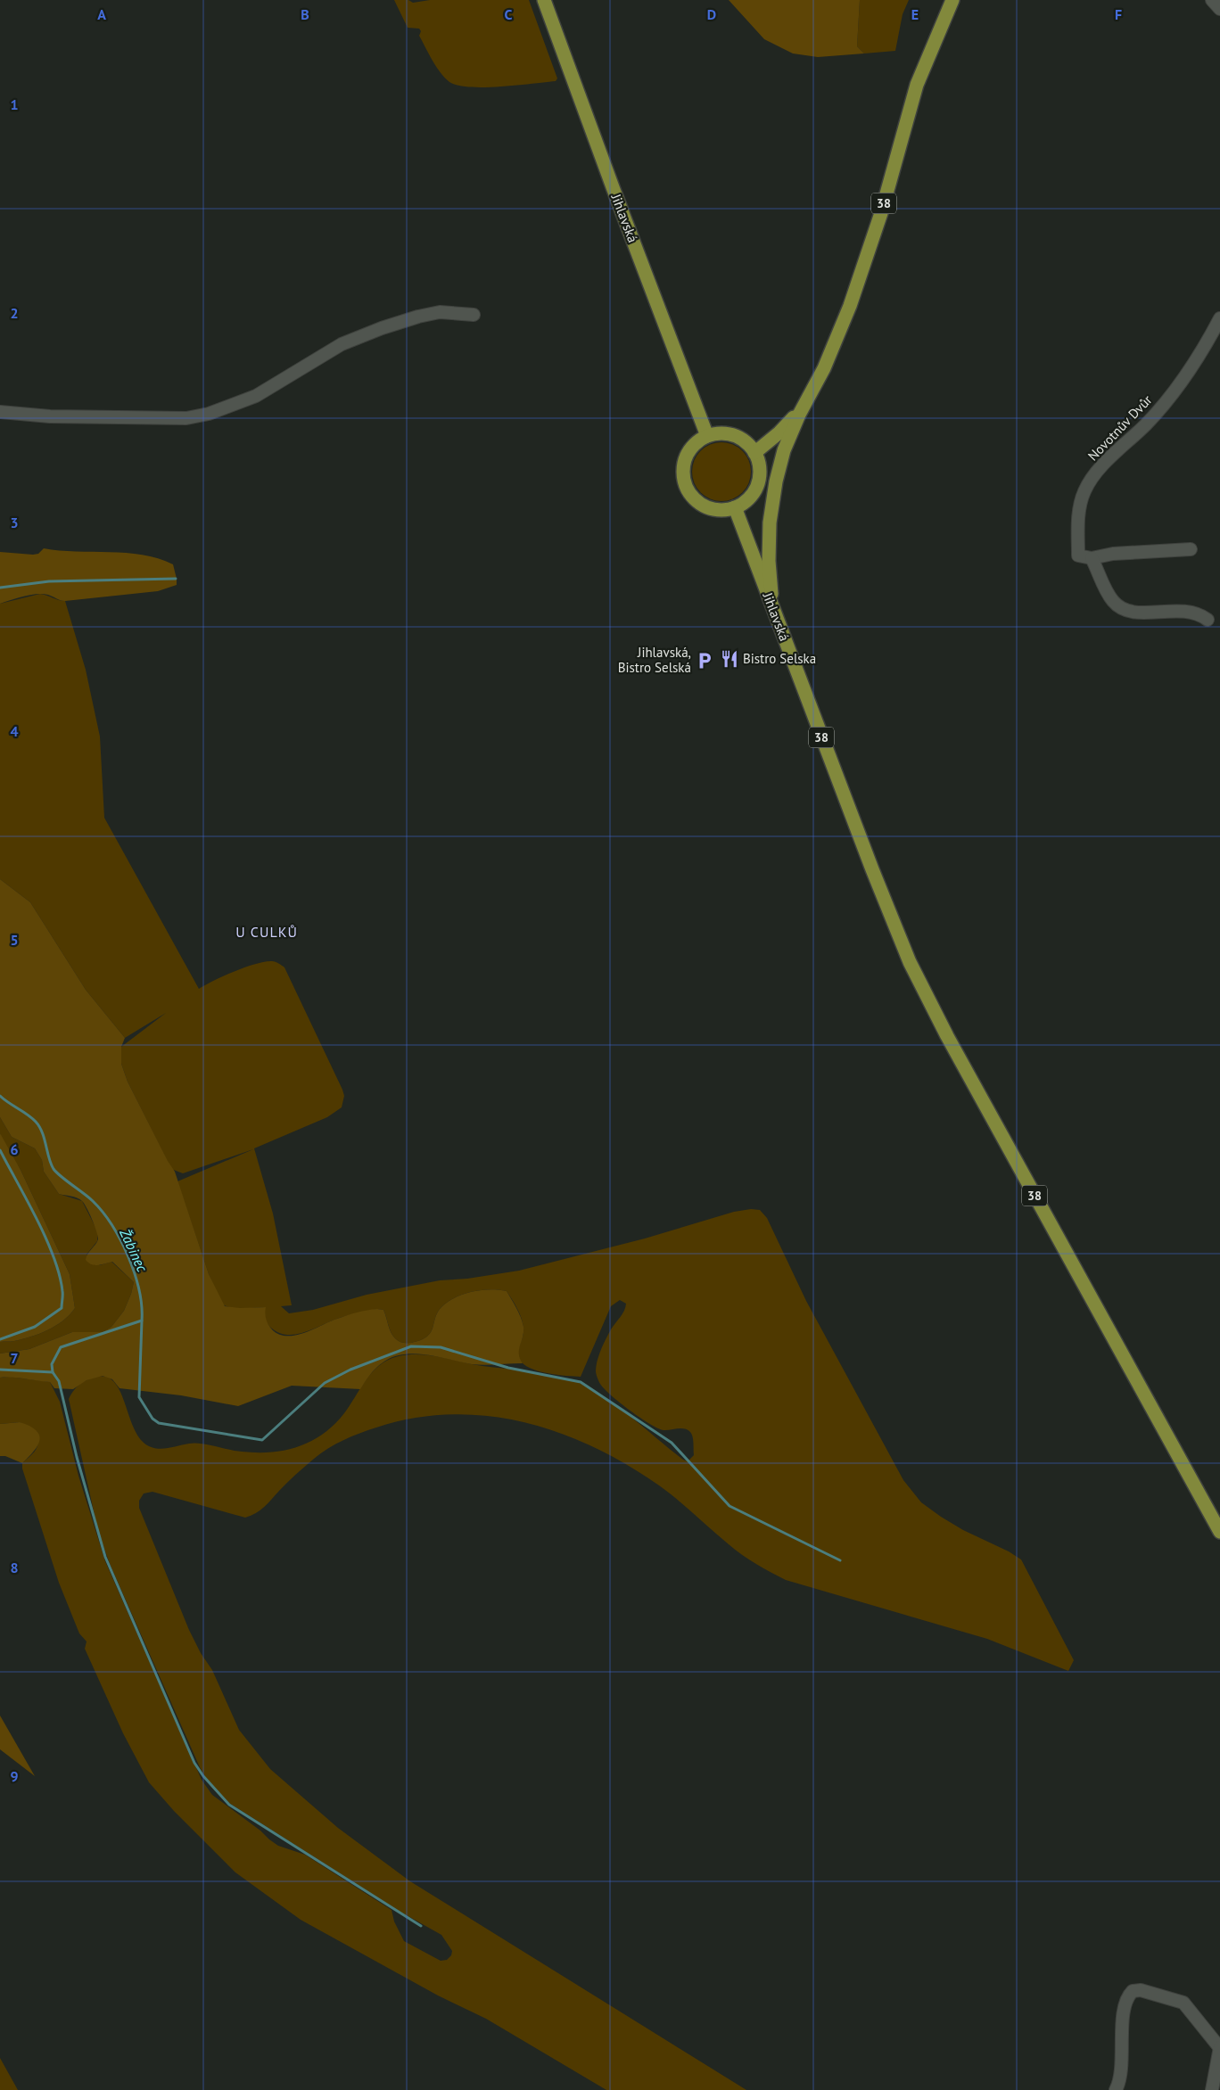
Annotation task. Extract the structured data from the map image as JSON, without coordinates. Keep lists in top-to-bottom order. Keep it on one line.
{"streets":{"main road":["38","Jihlavská"],"street":["Novotnův Dvůr"]},"crossings":[["38","Jihlavská"]],"districts":["U CULKŮ"],"water":["Žabinec"],"places":{"restaurant":["Bistro Selska"],"parking":["Jihlavská, Bistro Selská"]},"grid":{"columns":["A","B","C","D","E","F"],"rows":["1","2","3","4","5","6","7","8","9"]}}
